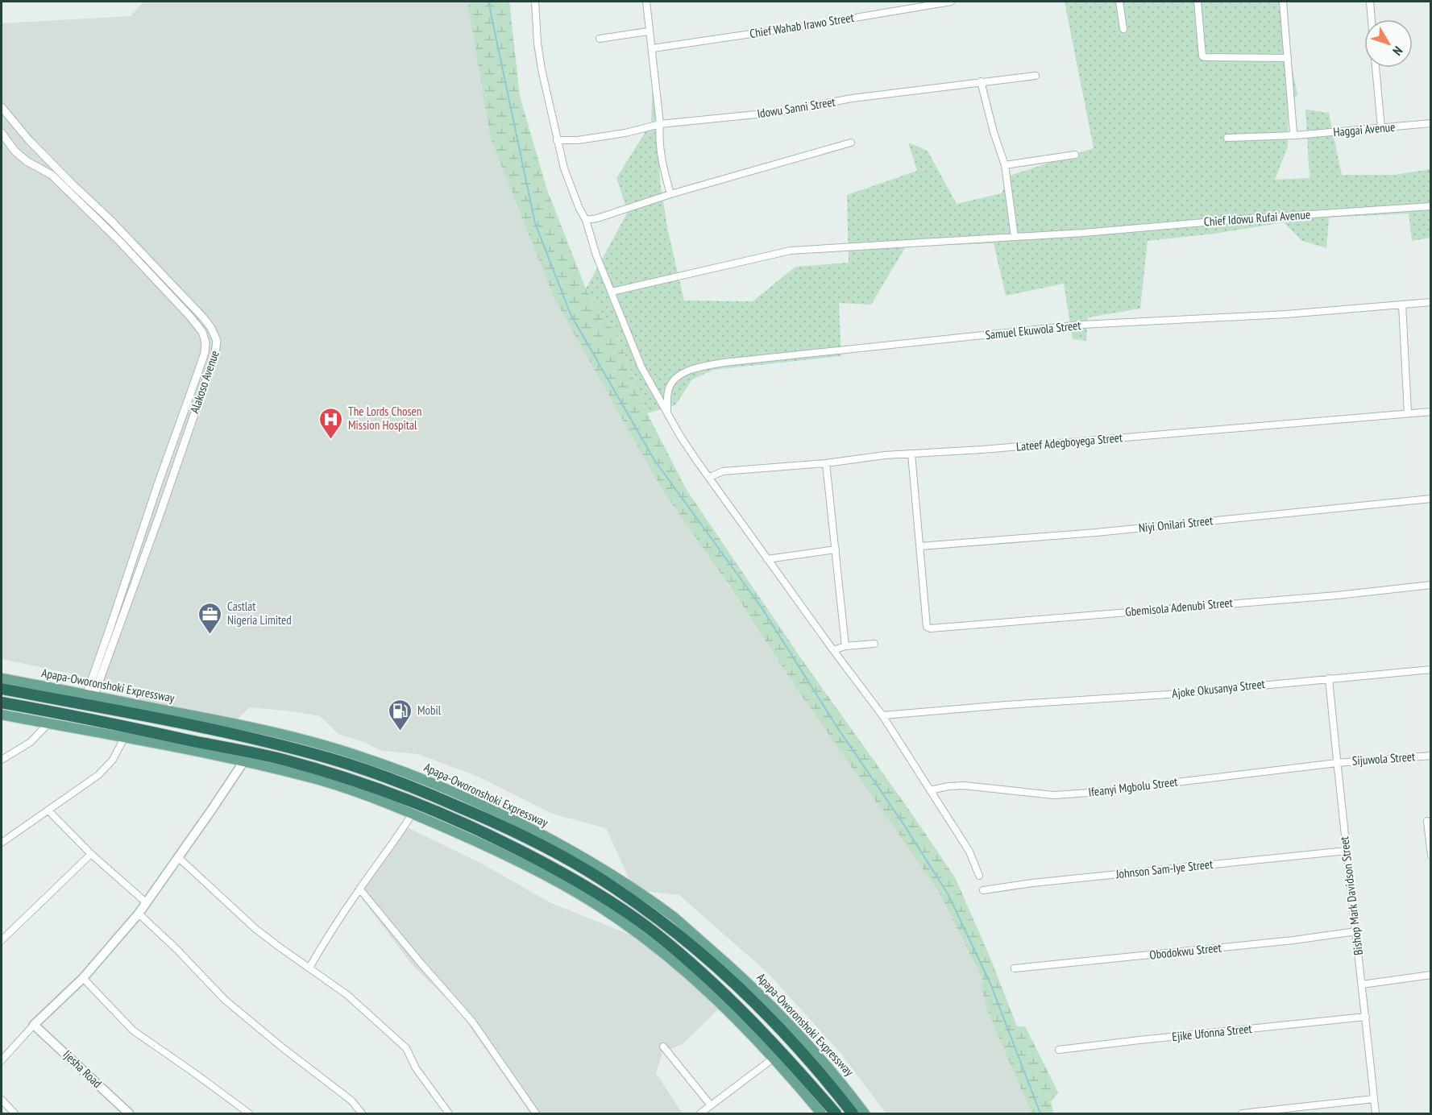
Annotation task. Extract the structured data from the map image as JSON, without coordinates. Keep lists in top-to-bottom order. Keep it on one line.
{"streets":{"highway":["Apapa-Oworonshoki Expressway"],"main road":["Ijesha Road"],"street":["Chief Wahab Irawo Street","Idowu Sanni Street","Haggai Avenue","Chief Idowu Rufai Avenue","Samuel Ekuwola Street","Alakoso Avenue","Lateef Adegboyega Street","Niyi Onilari Street","Gbemisola Adenubi Street","Ajoke Okusanya Street","Sijuwola Street","Ifeanyi Mgbolu Street","Johnson Sam-Iye Street","Bishop Mark Davidson Street","Obodokwu Street","Ejike Ufonna Street"]},"crossings":[["Alakoso Avenue","Apapa-Oworonshoki Expressway"],["Niyi Onilari Street","Gbemisola Adenubi Street"],["Ajoke Okusanya Street","Bishop Mark Davidson Street"],["Sijuwola Street","Ifeanyi Mgbolu Street"],["Sijuwola Street","Bishop Mark Davidson Street"],["Ifeanyi Mgbolu Street","Bishop Mark Davidson Street"],["Johnson Sam-Iye Street","Bishop Mark Davidson Street"],["Bishop Mark Davidson Street","Obodokwu Street"],["Bishop Mark Davidson Street","Ejike Ufonna Street"]],"places":{"hospital":["The Lords Chosen Mission Hospital"],"office":["Castlat Nigeria Limited"],"fuel station":["Mobil"]},"north":"bottom right"}
